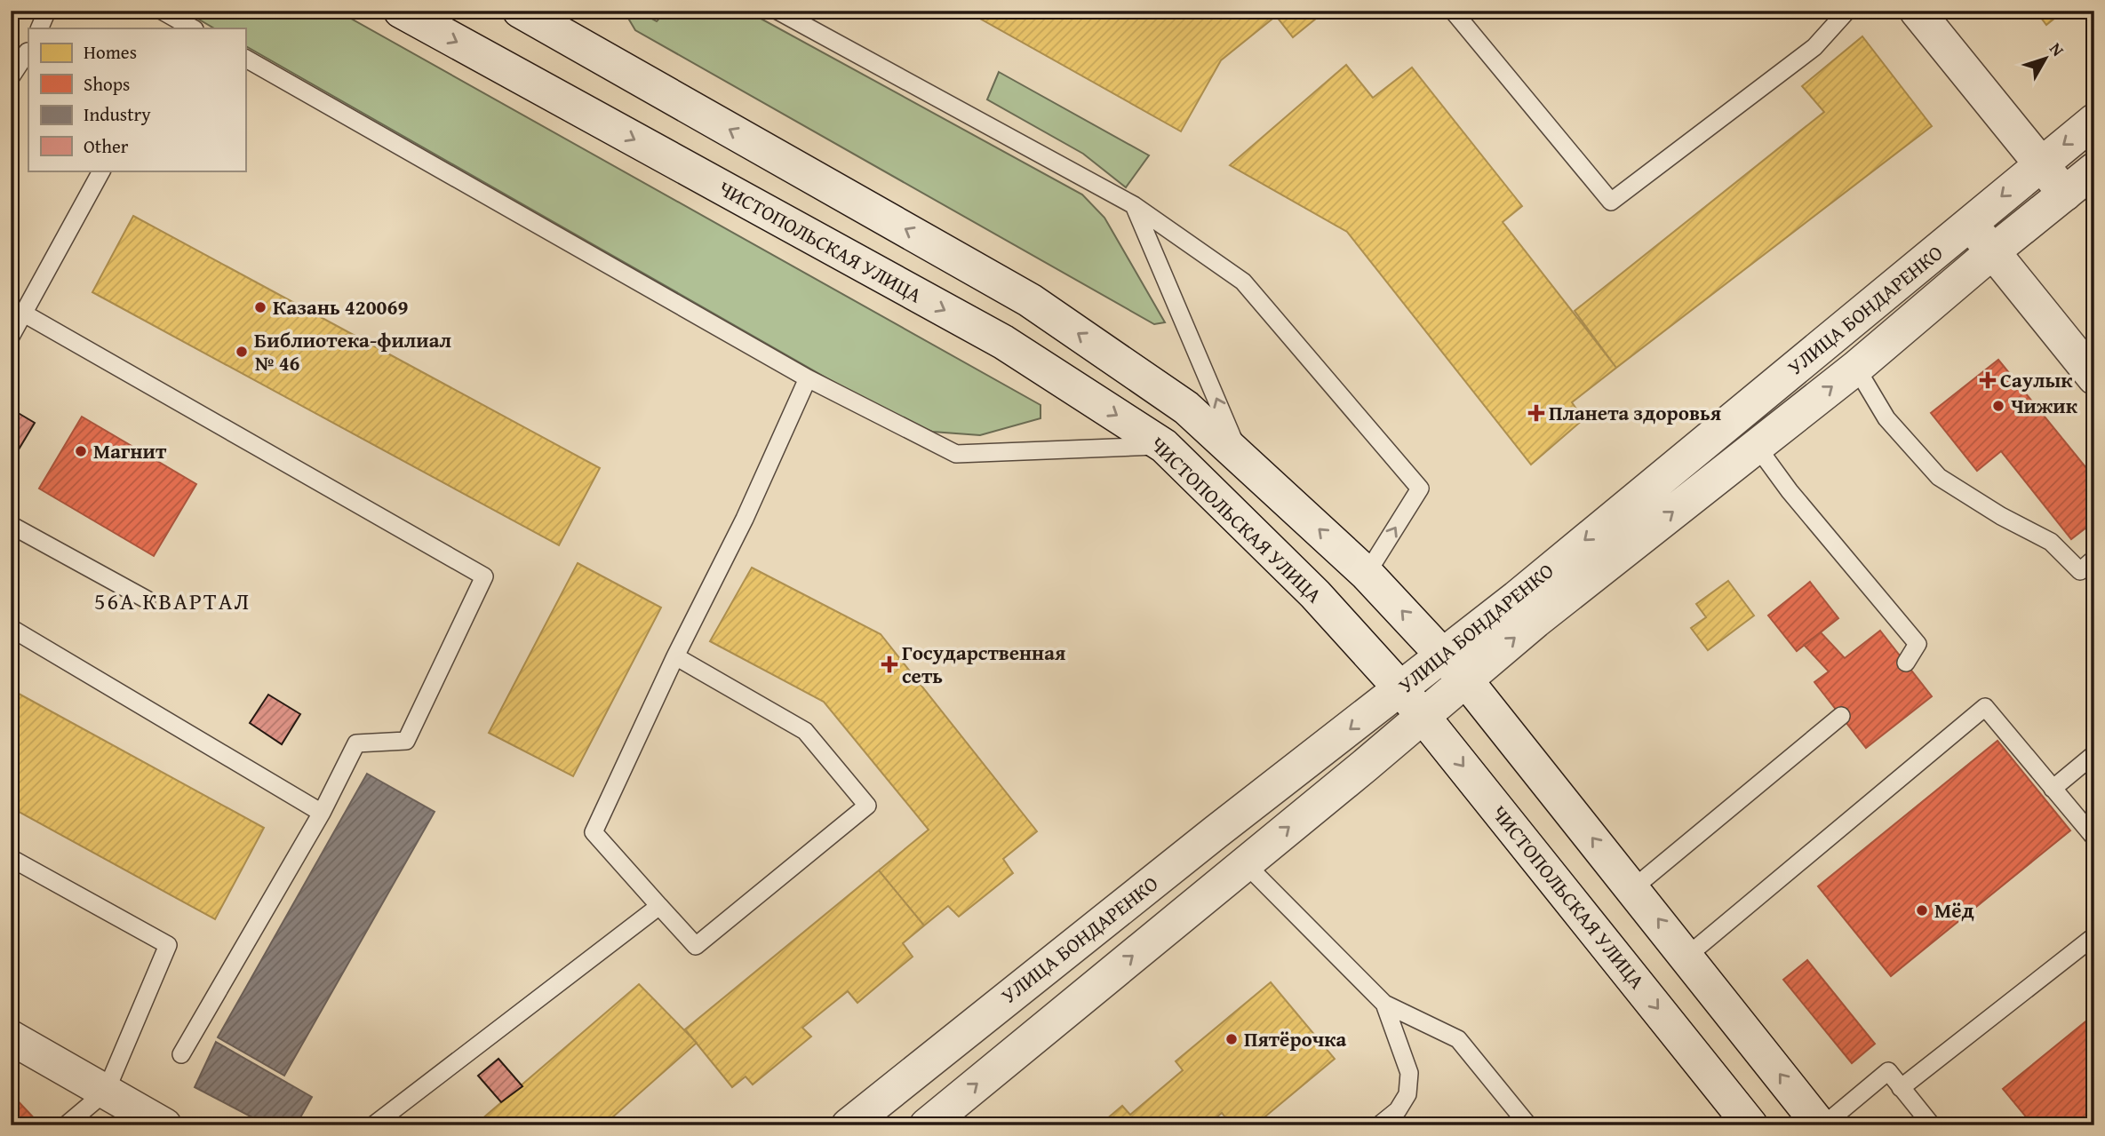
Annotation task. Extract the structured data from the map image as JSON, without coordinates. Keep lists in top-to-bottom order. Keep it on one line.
{"streets":{"street":["ЧИСТОПОЛЬСКАЯ УЛИЦА","УЛИЦА БОНДАРЕНКО"]},"crossings":[["ЧИСТОПОЛЬСКАЯ УЛИЦА","УЛИЦА БОНДАРЕНКО"]],"districts":["56А КВАРТАЛ"],"places":{"other":["Казань 420069","Библиотека-филиал № 46","Чижик","Магнит","Мёд","Пятёрочка"],"health":["Саулык","Планета здоровья","Государственная сеть"]},"legend":["Homes","Shops","Industry","Other"],"north":"top right"}
